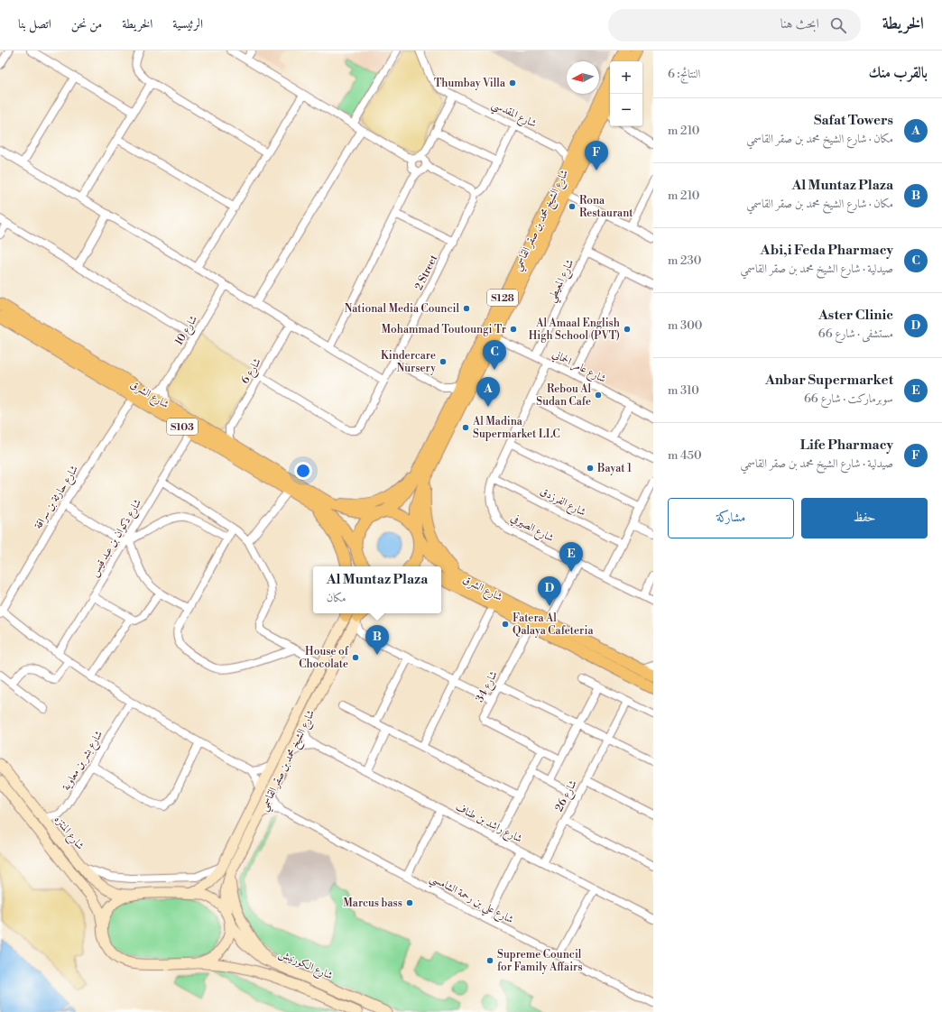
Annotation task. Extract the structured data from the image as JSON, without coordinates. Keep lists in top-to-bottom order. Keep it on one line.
{"streets":{"main road":["شارع الشيخ محمد بن صقر القاسمي","S128","شارع الشرق","S103","شارع المنتزه","شارع الكورنيش"],"street":["شارع المقدسي","2 Street","شارع المعيطي","شارع 10","شارع عامر الحماني","شارع 6","شارع حارثة بن سراقة","شارع الفرزدق","شارع الصيرفي","شارع ذكوان بن عبد قيس","شارع 34","شارع بشر بن معاوية","شارع 26","شارع راشد بن طناف","شارع علي بن رحمة الشامسي"]},"crossings":[["شارع المقدسي","2 Street"],["شارع الشيخ محمد بن صقر القاسمي","شارع عامر الحماني"],["شارع الشيخ محمد بن صقر القاسمي","شارع الشرق"],["شارع الشيخ محمد بن صقر القاسمي","شارع راشد بن طناف"],["شارع الشيخ محمد بن صقر القاسمي","شارع المنتزه"],["شارع الشيخ محمد بن صقر القاسمي","شارع الكورنيش"],["2 Street","شارع 6"],["شارع المعيطي","شارع عامر الحماني"],["شارع عامر الحماني","شارع الصيرفي"],["شارع الشرق","شارع حارثة بن سراقة"],["شارع الشرق","شارع ذكوان بن عبد قيس"],["شارع الشرق","شارع 34"],["شارع الفرزدق","شارع الصيرفي"],["شارع 34","شارع 26"],["شارع بشر بن معاوية","شارع المنتزه"],["شارع 26","شارع راشد بن طناف"],["شارع المنتزه","شارع الكورنيش"]],"places":["Thumbay Villa","Rona Restaurant","National Media Council","Mohammad Toutoungi Tr","Al Amaal English High School (PVT)","Kindercare Nursery","Rebou Al Sudan Cafe","Al Madina Supermarket LLC","Bayat 1","Fatera Al Qalaya Cafeteria","House of Chocolate","Marcus bass","Supreme Council for Family Affairs"],"north":"left","page":{"header":"الخريطة","search":"ابحث هنا","nav":["الرئيسية","الخريطة","من نحن","اتصل بنا"],"heading":["بالقرب منك","النتائج: 6"],"map_buttons":["+","−"],"list":[{"mark":"A","name":"Safat Towers","note":"مكان · شارع الشيخ محمد بن صقر القاسمي","value":"210 m"},{"mark":"B","name":"Al Muntaz Plaza","note":"مكان · شارع الشيخ محمد بن صقر القاسمي","value":"210 m"},{"mark":"C","name":"Abi,i Feda Pharmacy","note":"صيدلية · شارع الشيخ محمد بن صقر القاسمي","value":"230 m"},{"mark":"D","name":"Aster Clinic","note":"مستشفى · شارع 66","value":"300 m"},{"mark":"E","name":"Anbar Supermarket","note":"سوبرماركت · شارع 66","value":"310 m"},{"mark":"F","name":"Life Pharmacy","note":"صيدلية · شارع الشيخ محمد بن صقر القاسمي","value":"450 m"}],"pins":["F","C","A","E","D","B"],"buttons":["حفظ","مشاركة"],"popup":["Al Muntaz Plaza","مكان"]}}
